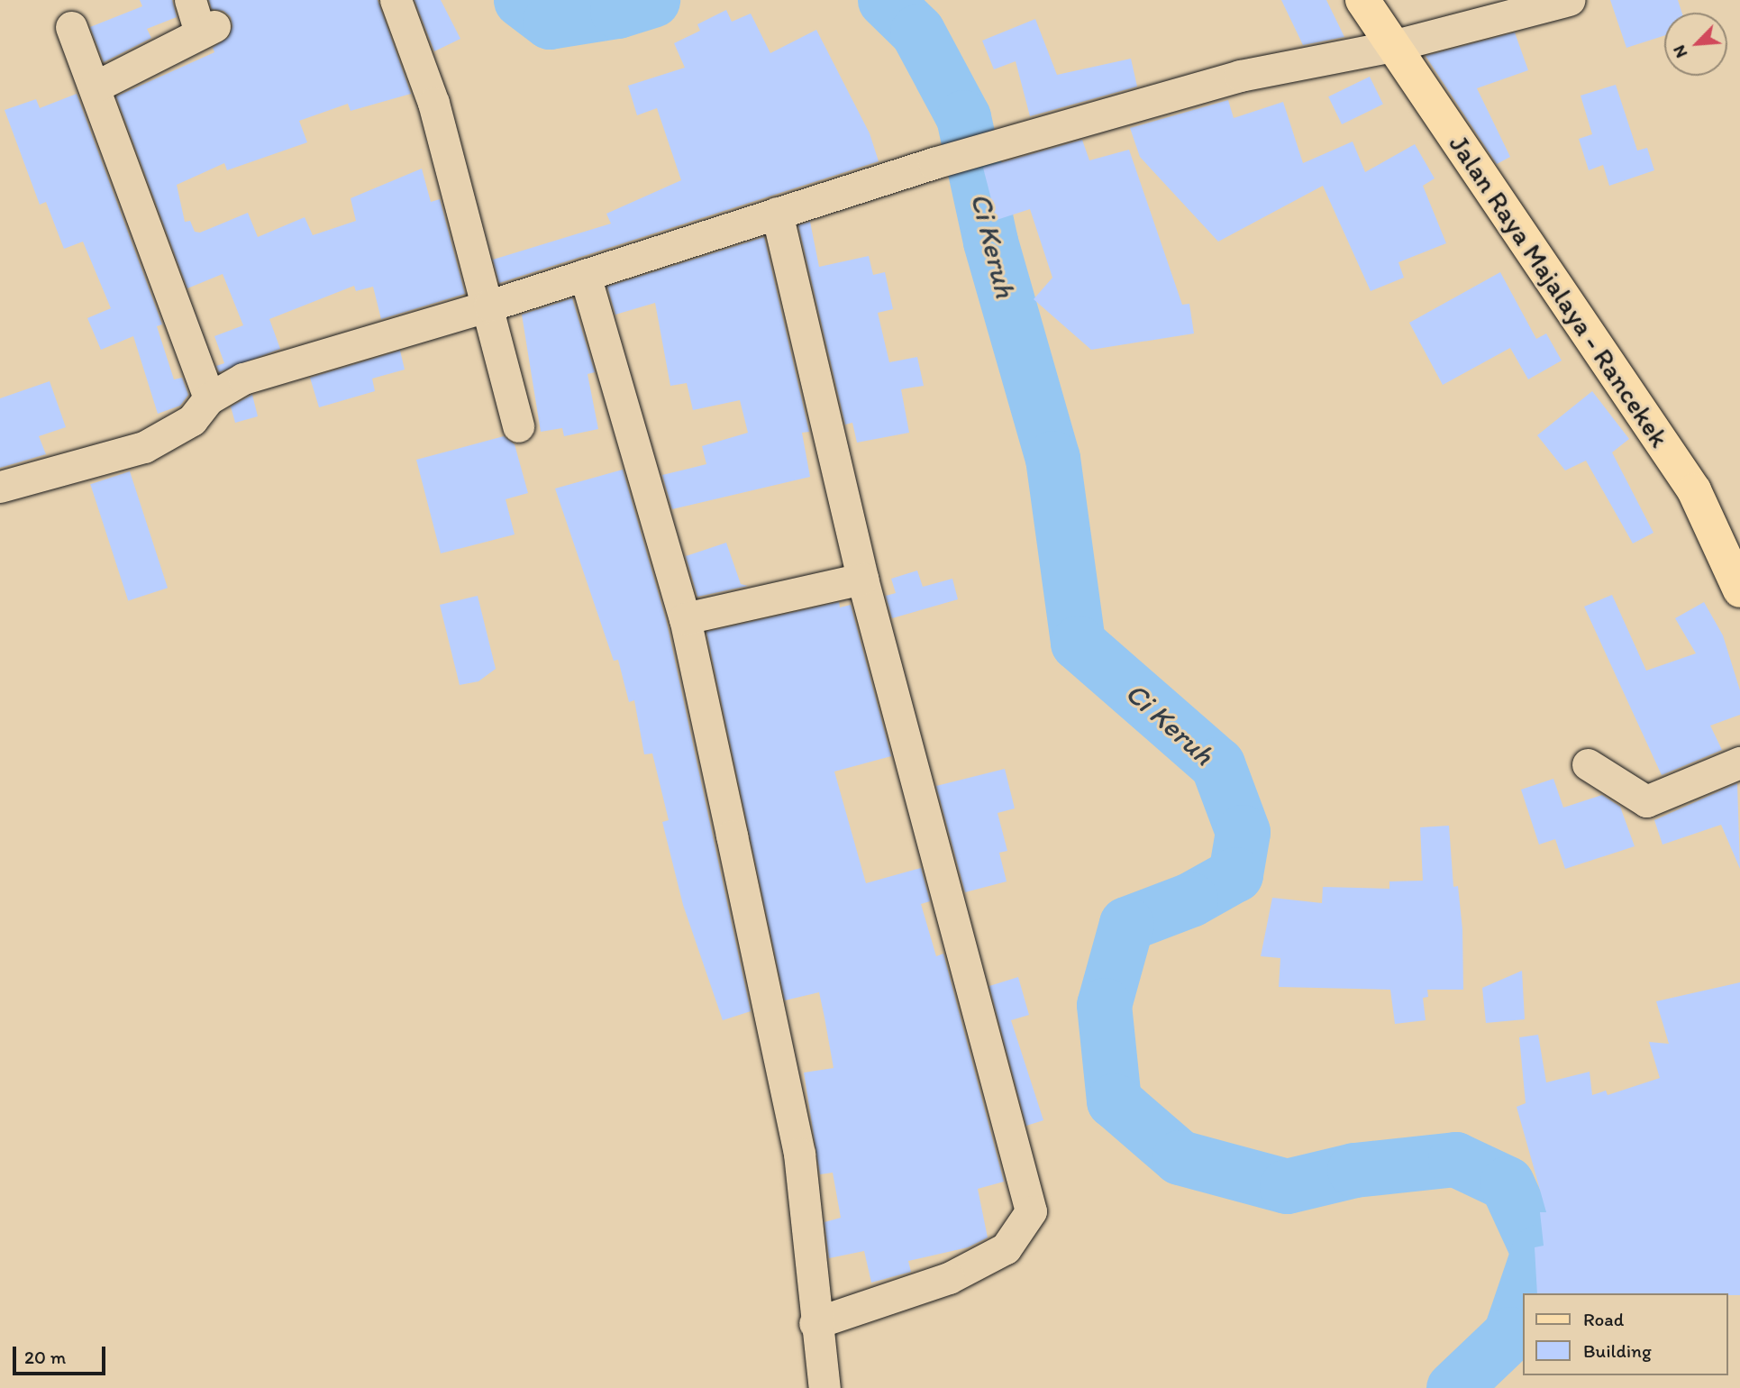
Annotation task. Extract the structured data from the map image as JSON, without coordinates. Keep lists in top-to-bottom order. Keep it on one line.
{"streets":{"main road":["Jalan Raya Majalaya - Rancekek"]},"water":["Ci Keruh"],"legend":["Road","Building"],"scale_bar":"20 m","north":"bottom left"}
